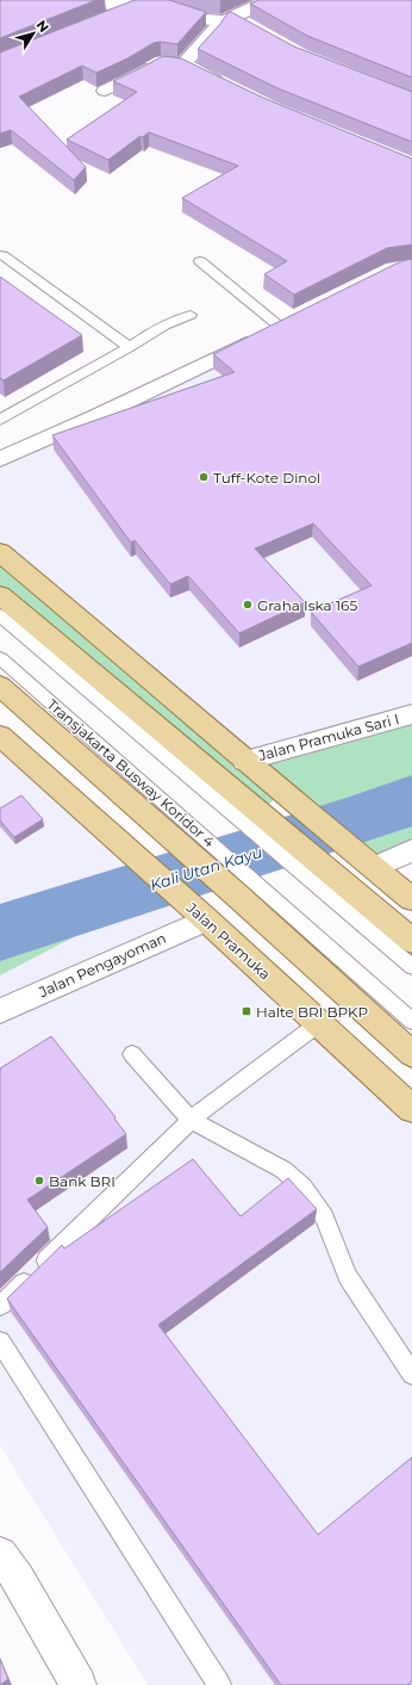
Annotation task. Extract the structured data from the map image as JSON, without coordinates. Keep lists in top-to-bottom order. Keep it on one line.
{"streets":{"main road":["Jalan Pramuka"],"street":["Jalan Pramuka Sari I","Jalan Pengayoman"],"lane":["Transjakarta Busway Koridor 4"]},"crossings":[["Jalan Pramuka","Jalan Pengayoman"]],"water":["Kali Utan Kayu"],"places":{"other":["Tuff-Kote Dinol","Graha Iska 165","Bank BRI"],"transit":["Halte BRI BPKP"]},"north":"top right"}
